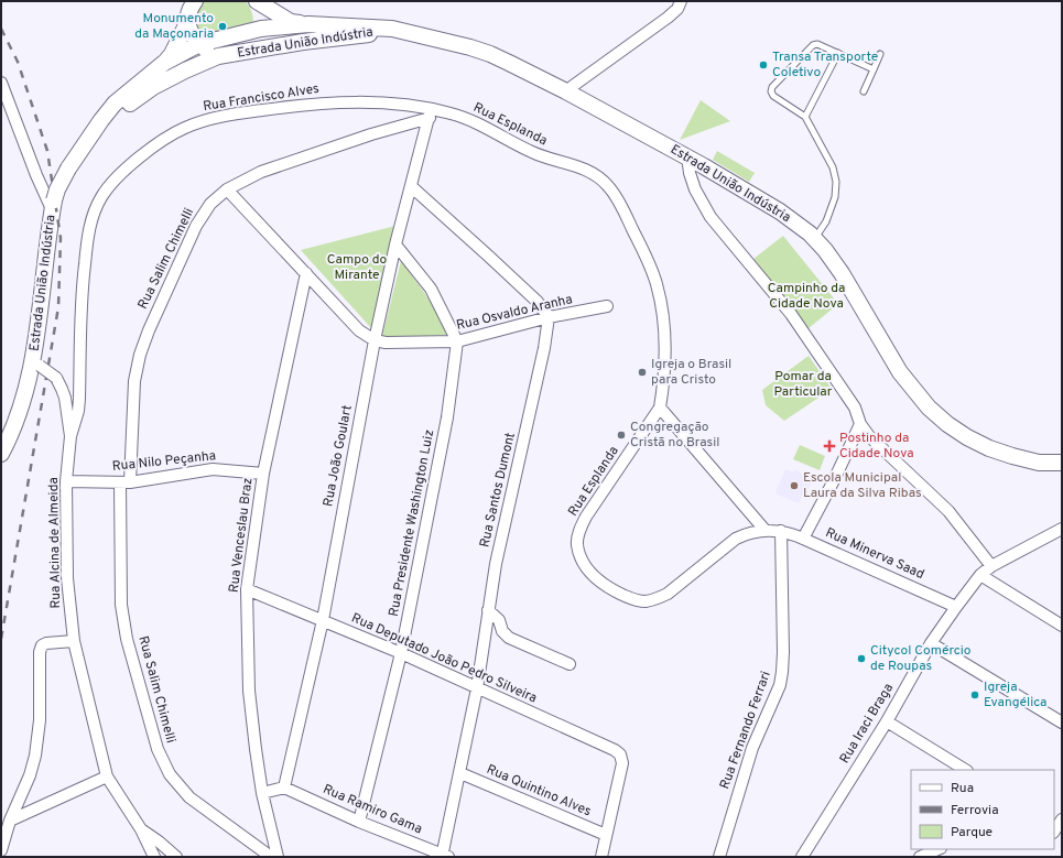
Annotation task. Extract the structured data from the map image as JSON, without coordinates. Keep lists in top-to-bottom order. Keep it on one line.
{"streets":{"main road":["Estrada União Indústria"],"street":["Rua Francisco Alves","Rua Esplanda","Rua Salim Chimelli","Rua Osvaldo Aranha","Rua João Goulart","Rua Nilo Peçanha","Rua Santos Dumont","Rua Presidente Washington Luiz","Rua Venceslau Braz","Rua Alcina de Almeida","Rua Minerva Saad","Rua Deputado João Pedro Silveira","Rua Iraci Braga","Rua Fernando Ferrari","Rua Quintino Alves","Rua Ramiro Gama"]},"crossings":[["Estrada União Indústria","Rua Alcina de Almeida"],["Rua Francisco Alves","Rua Esplanda"],["Rua Francisco Alves","Rua Salim Chimelli"],["Rua Francisco Alves","Rua João Goulart"],["Rua Francisco Alves","Rua Alcina de Almeida"],["Rua Esplanda","Rua Salim Chimelli"],["Rua Esplanda","Rua João Goulart"],["Rua Esplanda","Rua Minerva Saad"],["Rua Esplanda","Rua Fernando Ferrari"],["Rua Salim Chimelli","Rua João Goulart"],["Rua Salim Chimelli","Rua Nilo Peçanha"],["Rua Salim Chimelli","Rua Venceslau Braz"],["Rua Osvaldo Aranha","Rua João Goulart"],["Rua Osvaldo Aranha","Rua Santos Dumont"],["Rua Osvaldo Aranha","Rua Presidente Washington Luiz"],["Rua João Goulart","Rua Deputado João Pedro Silveira"],["Rua João Goulart","Rua Ramiro Gama"],["Rua Nilo Peçanha","Rua Venceslau Braz"],["Rua Nilo Peçanha","Rua Alcina de Almeida"],["Rua Santos Dumont","Rua Deputado João Pedro Silveira"],["Rua Santos Dumont","Rua Quintino Alves"],["Rua Santos Dumont","Rua Ramiro Gama"],["Rua Presidente Washington Luiz","Rua Deputado João Pedro Silveira"],["Rua Presidente Washington Luiz","Rua Ramiro Gama"],["Rua Venceslau Braz","Rua Deputado João Pedro Silveira"],["Rua Minerva Saad","Rua Iraci Braga"],["Rua Minerva Saad","Rua Fernando Ferrari"],["Rua Deputado João Pedro Silveira","Rua Quintino Alves"]],"parks":["Campo do Mirante","Campinho da Cidade Nova","Pomar da Particular"],"places":{"other":["Monumento da Maçonaria","Transa Transporte Coletivo","Igreja o Brasil para Cristo","Congregação Cristã no Brasil","Escola Municipal Laura da Silva Ribas","Citycol Comércio de Roupas","Igreja Evangélica"],"health":["Postinho da Cidade Nova"]},"legend":["Rua","Ferrovia","Parque"]}
